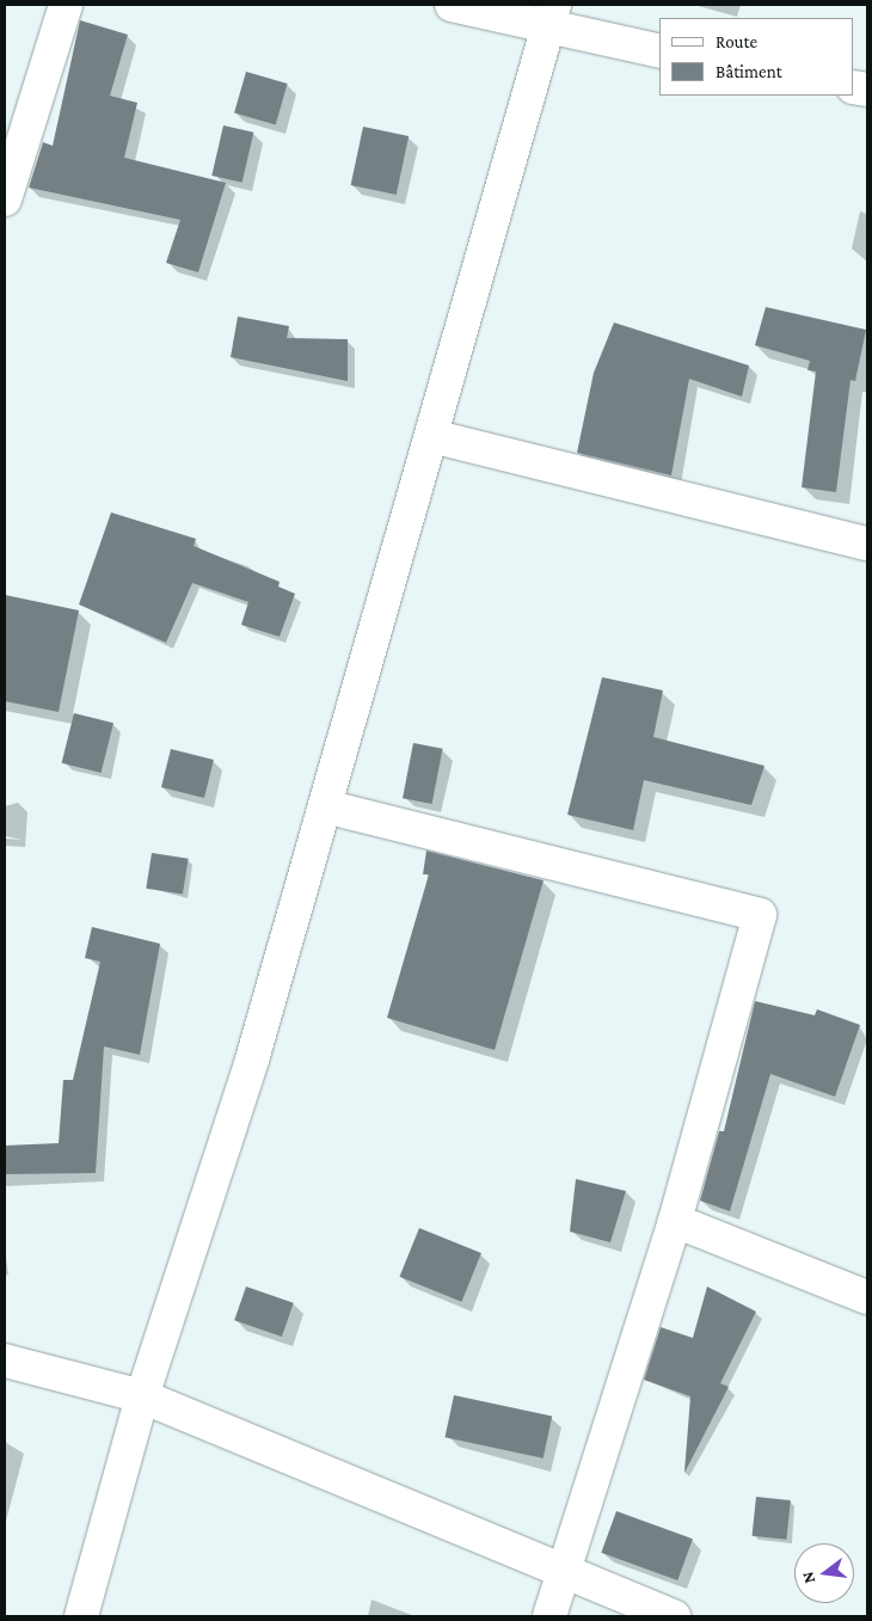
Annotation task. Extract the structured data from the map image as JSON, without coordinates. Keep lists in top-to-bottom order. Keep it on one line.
{"legend":["Route","Bâtiment"],"north":"left"}
